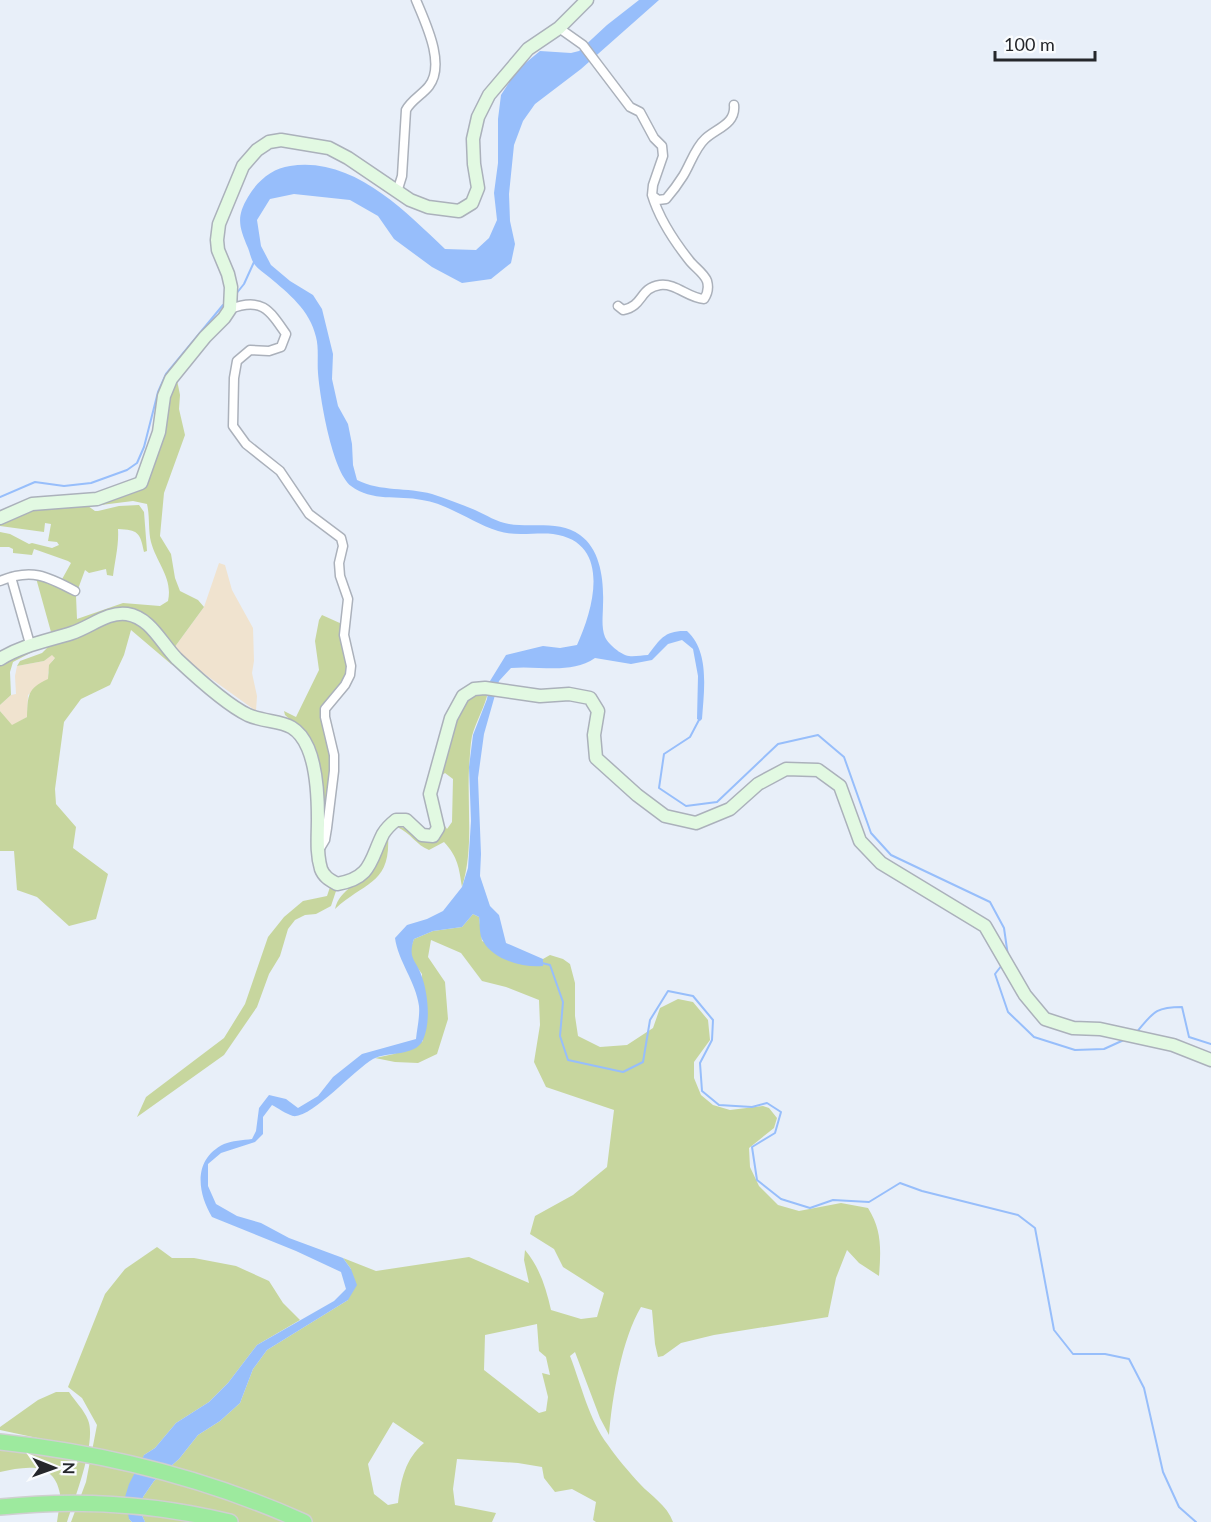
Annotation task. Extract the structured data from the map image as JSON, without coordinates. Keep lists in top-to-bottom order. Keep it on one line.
{"scale_bar":"100 m","north":"right"}
